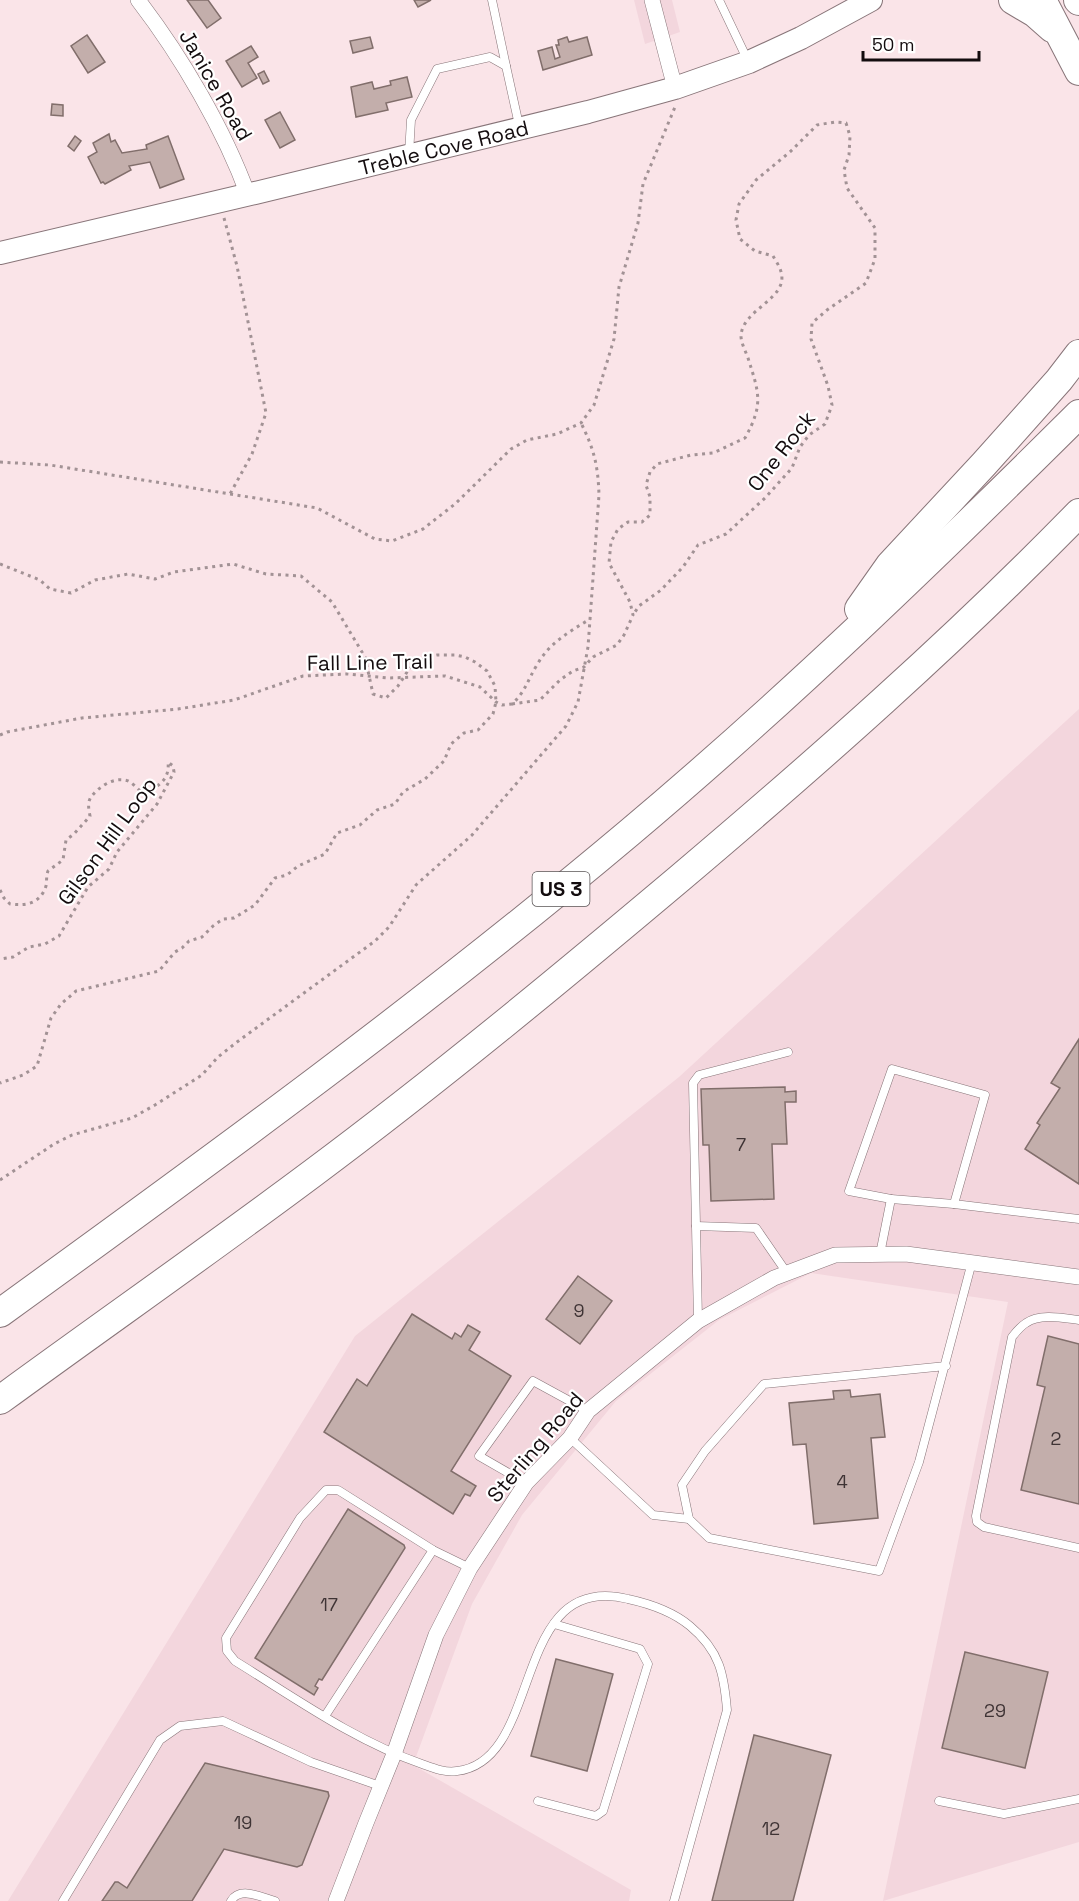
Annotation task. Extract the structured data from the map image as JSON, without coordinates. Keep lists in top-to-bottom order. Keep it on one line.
{"streets":{"highway":["US 3"],"main road":["Treble Cove Road"],"street":["Janice Road","Sterling Road"],"path":["One Rock","Fall Line Trail","Gilson Hill Loop"]},"crossings":[["Janice Road","Treble Cove Road"],["One Rock","Fall Line Trail"]],"house_numbers":["7","9","2","4","17","29","19","12"],"scale_bar":"50 m"}
